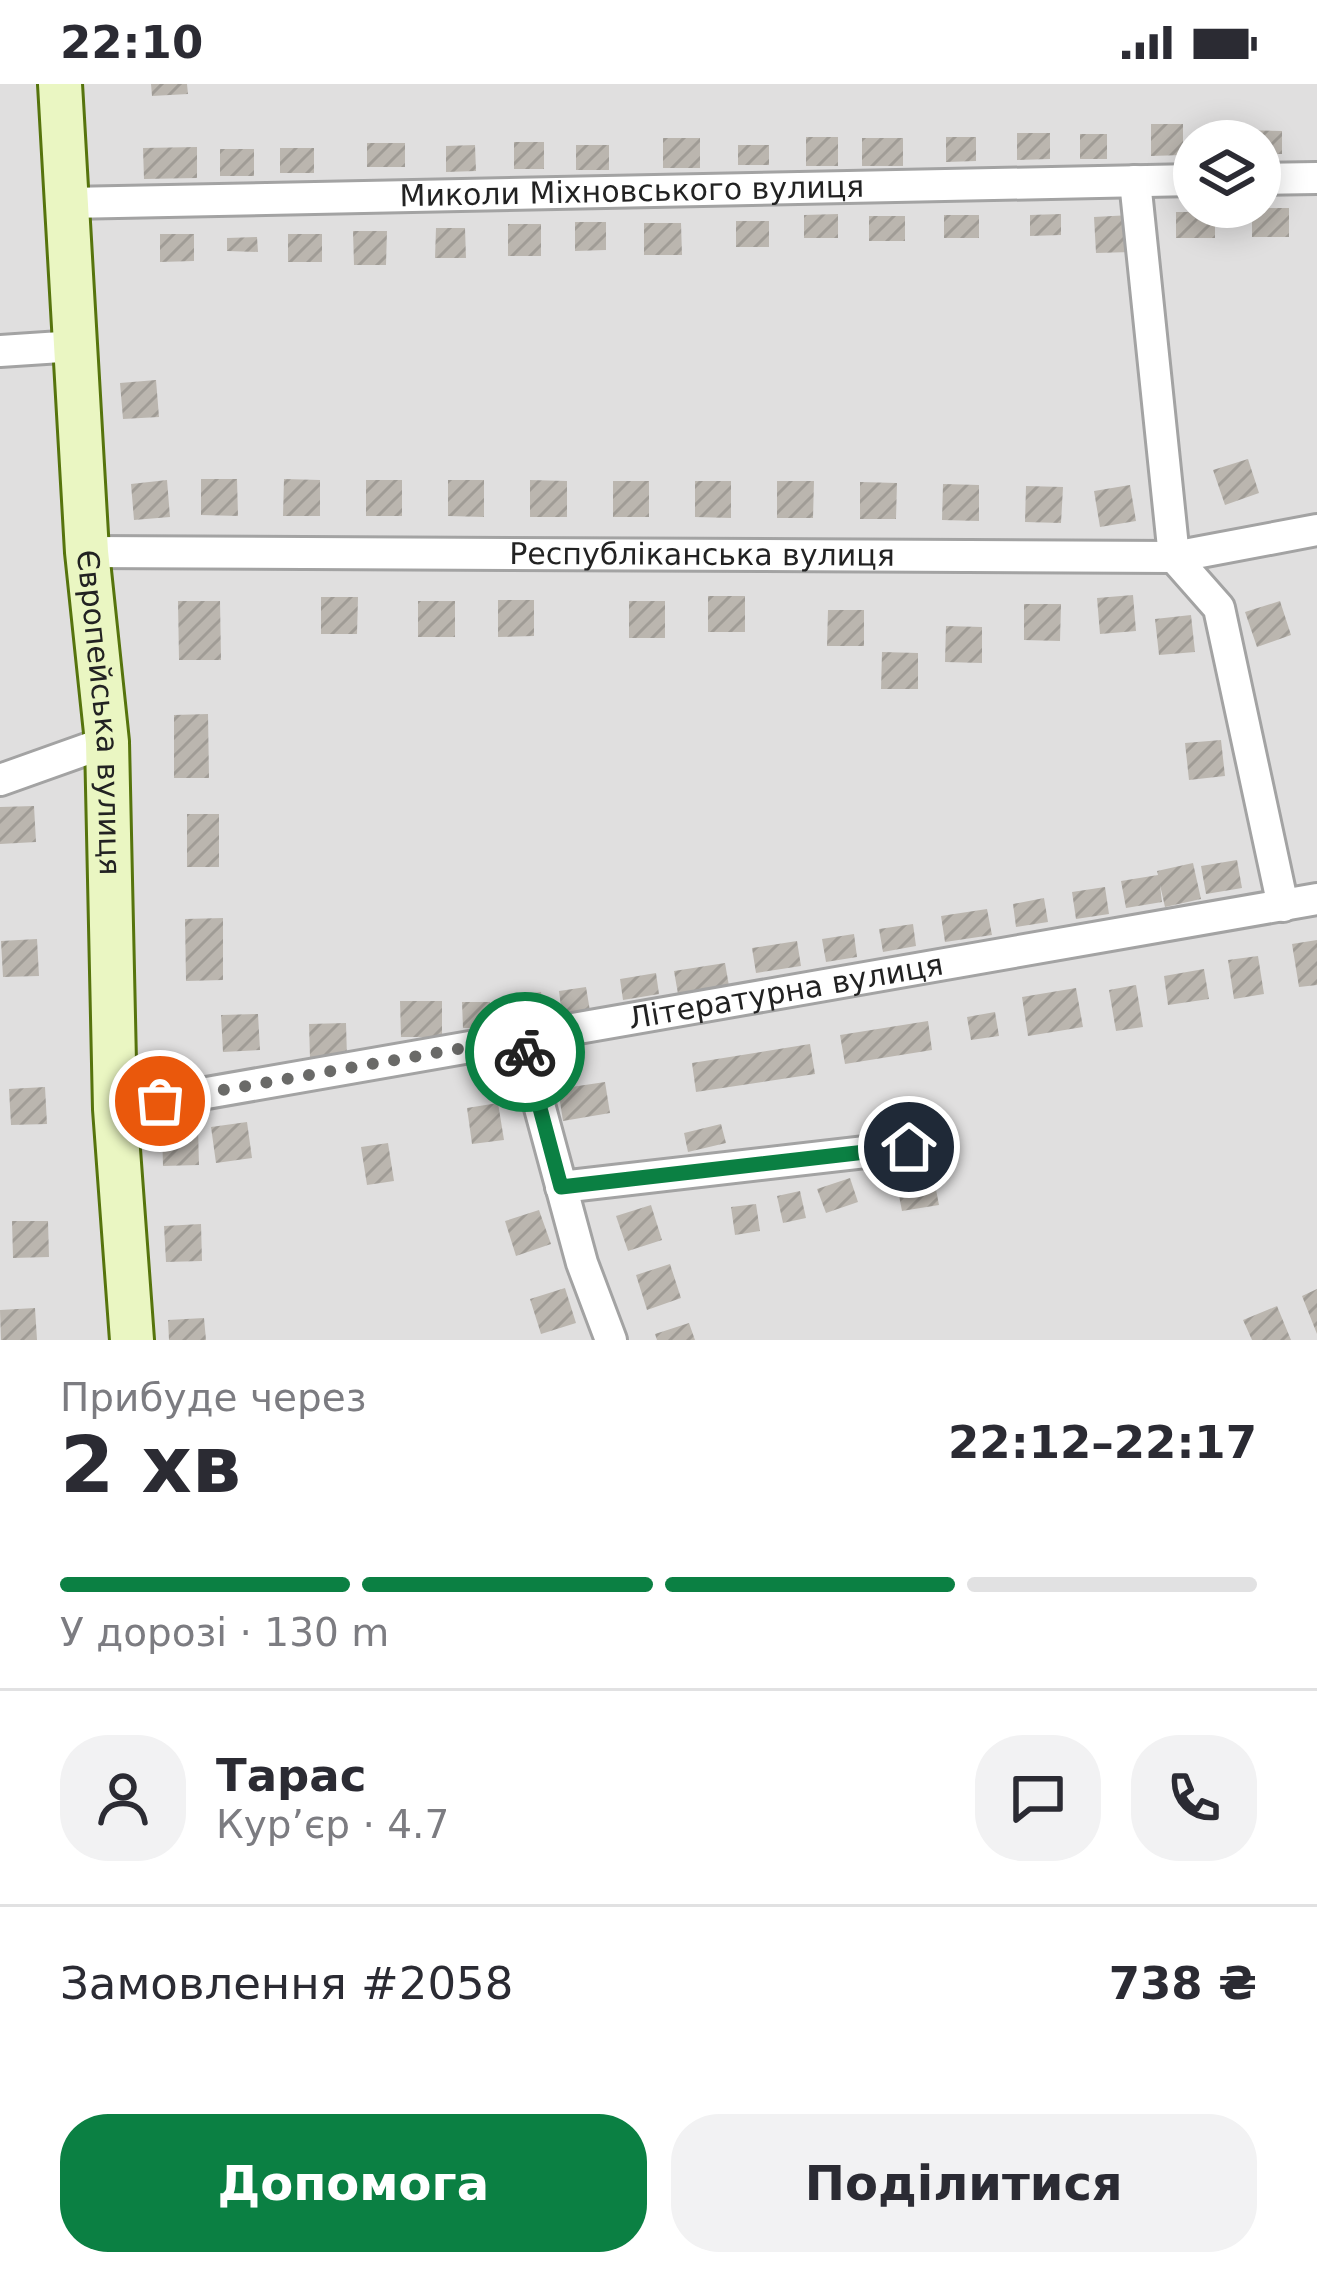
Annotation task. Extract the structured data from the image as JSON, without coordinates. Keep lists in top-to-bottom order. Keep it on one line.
{"streets":{"street":["Миколи Міхновського вулиця","Республіканська вулиця","Європейська вулиця","Літературна вулиця"]},"crossings":[["Миколи Міхновського вулиця","Європейська вулиця"],["Республіканська вулиця","Європейська вулиця"],["Європейська вулиця","Літературна вулиця"]],"page":{"status":"22:10","heading":["2 хв","Прибуде через","22:12–22:17"],"panel":["Тарас","Кур’єр · 4.7","Замовлення #2058","738 ₴"],"bar":"У дорозі · 130 m","buttons":["Допомога","Поділитися"]}}
